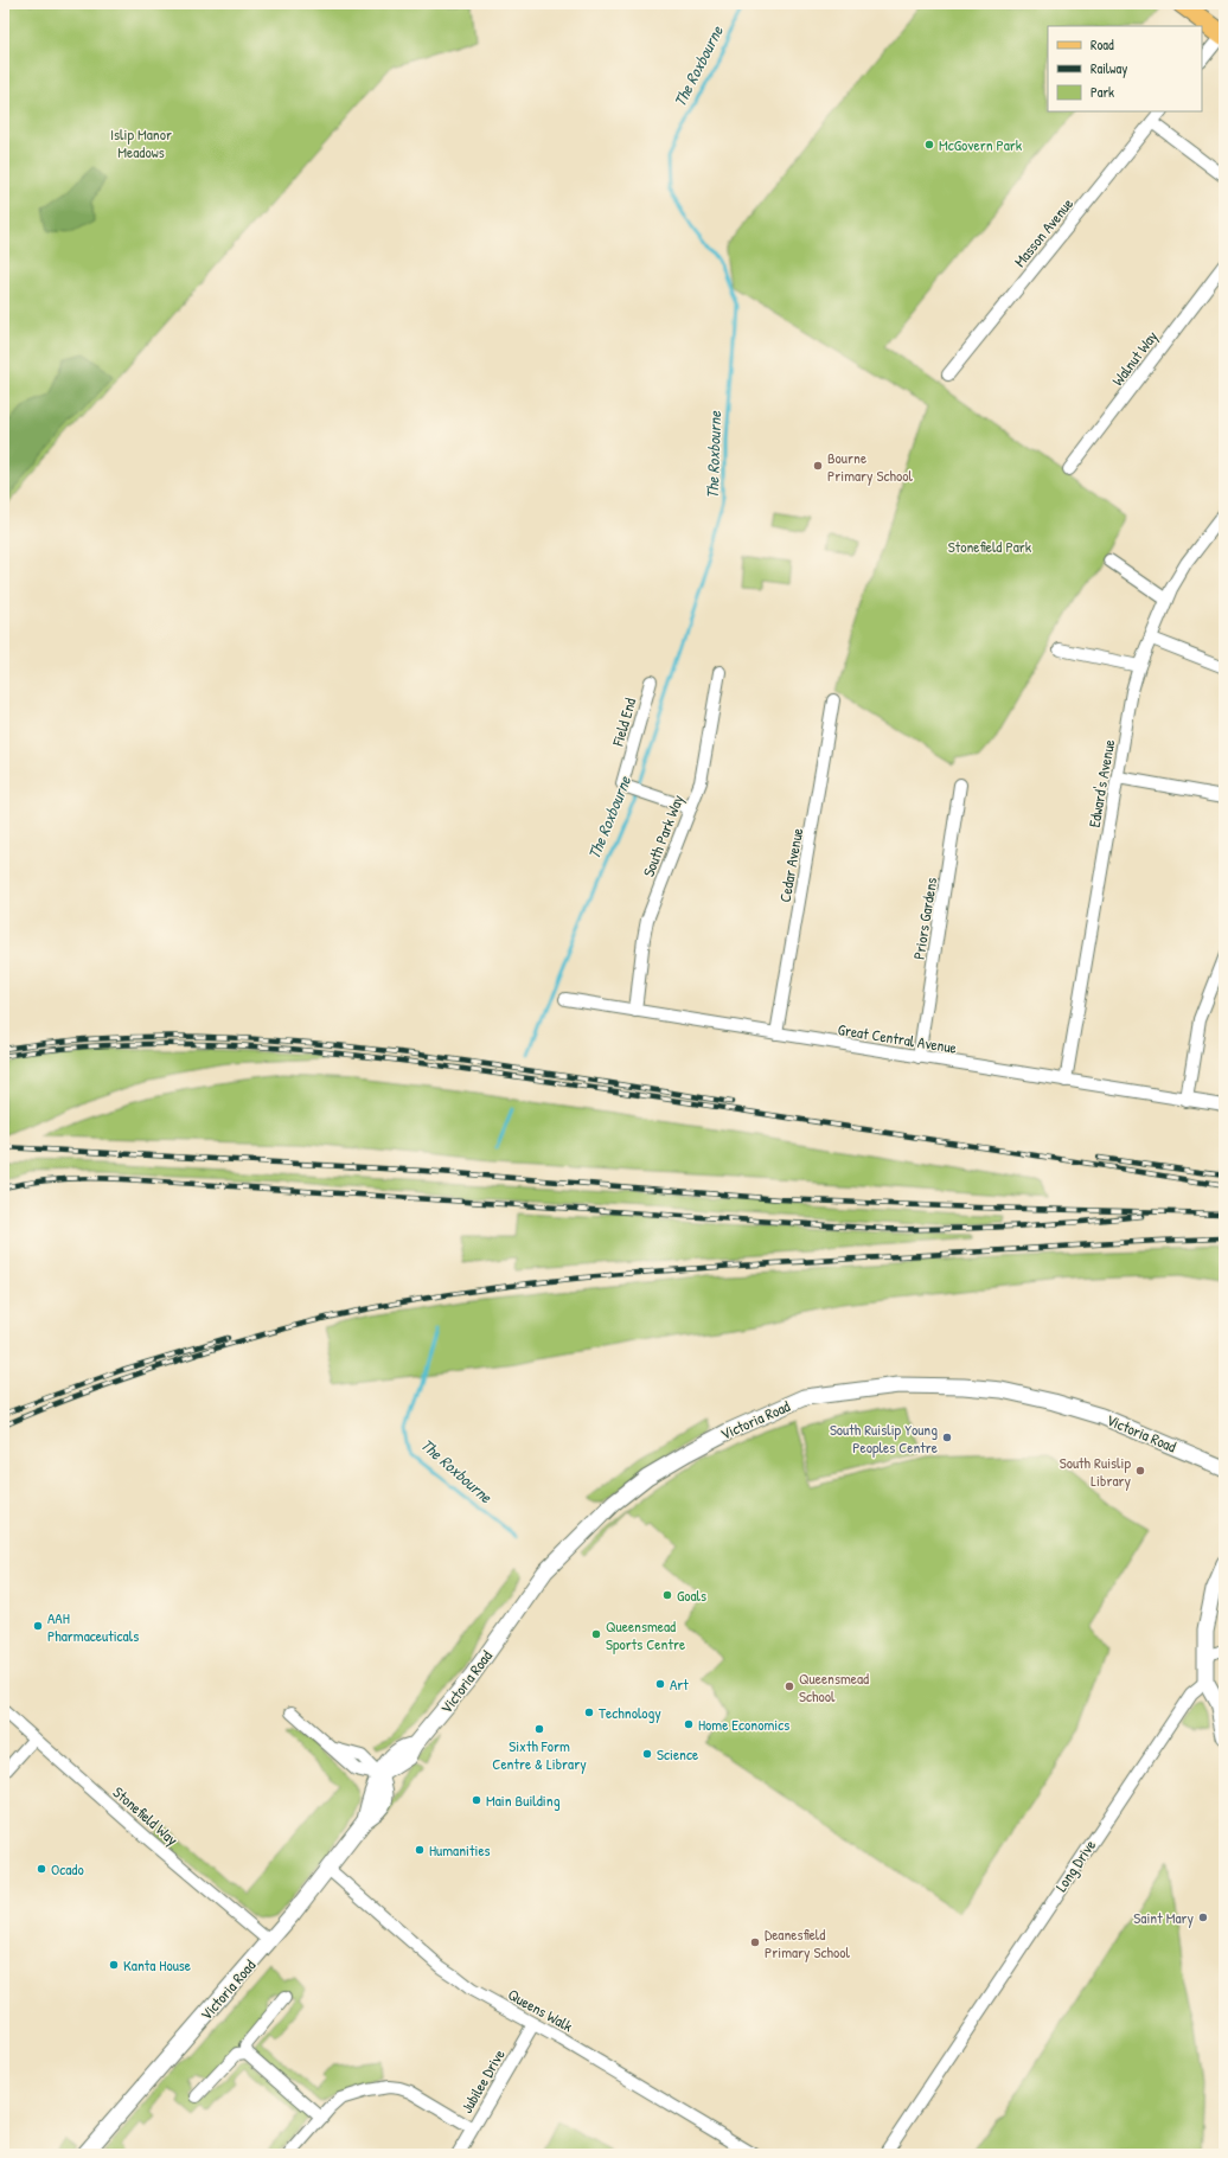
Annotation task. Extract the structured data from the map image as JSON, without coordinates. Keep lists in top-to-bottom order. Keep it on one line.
{"streets":{"street":["Masson Avenue","Walnut Way","Field End","Edward's Avenue","South Park Way","Cedar Avenue","Priors Gardens","Great Central Avenue","Victoria Road","Stonefield Way","Long Drive","Queens Walk","Jubilee Drive"]},"crossings":[["Field End","South Park Way"],["Edward's Avenue","Great Central Avenue"],["South Park Way","Great Central Avenue"],["Cedar Avenue","Great Central Avenue"],["Priors Gardens","Great Central Avenue"],["Victoria Road","Stonefield Way"],["Victoria Road","Queens Walk"],["Queens Walk","Jubilee Drive"]],"water":["The Roxbourne"],"parks":["Islip Manor Meadows","Stonefield Park"],"places":["McGovern Park","Bourne Primary School","South Ruislip Young Peoples Centre","South Ruislip Library","Goals","AAH Pharmaceuticals","Queensmead Sports Centre","Art","Queensmead School","Technology","Home Economics","Sixth Form Centre & Library","Science","Main Building","Humanities","Ocado","Saint Mary","Deanesfield Primary School","Kanta House"],"legend":["Road","Railway","Park"]}
